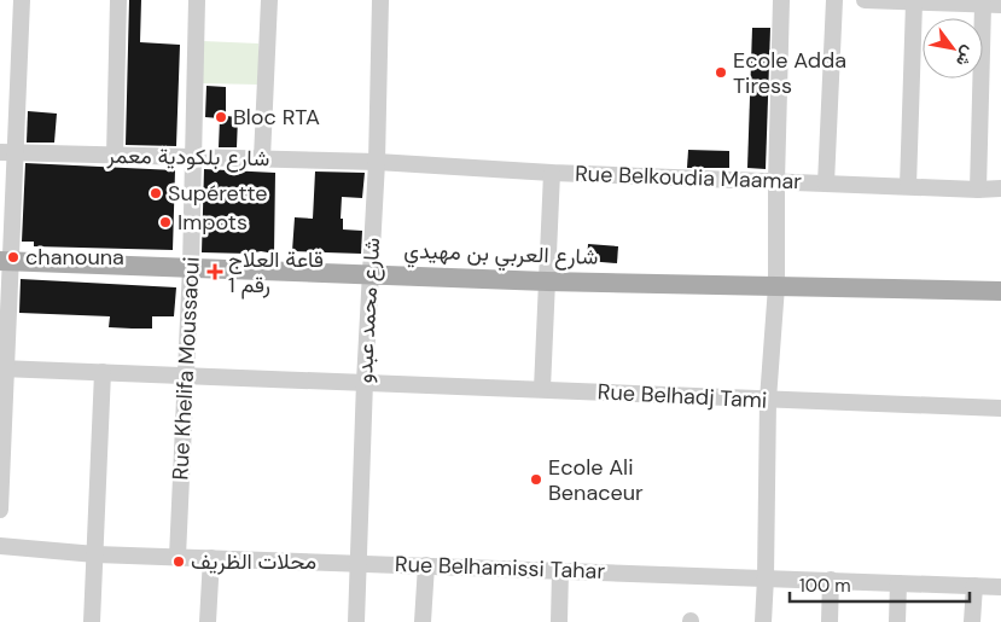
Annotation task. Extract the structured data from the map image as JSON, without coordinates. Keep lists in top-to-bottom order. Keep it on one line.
{"streets":{"main road":["شارع العربي بن مهيدي"],"street":["شارع بلكودية معمر","Rue Belkoudia Maamar","شارع محمد عبدو","Rue Khelifa Moussaoui","Rue Belhadj Tami","Rue Belhamissi Tahar"]},"crossings":[["شارع بلكودية معمر","Rue Belkoudia Maamar"],["شارع بلكودية معمر","شارع محمد عبدو"],["شارع بلكودية معمر","Rue Khelifa Moussaoui"],["Rue Belkoudia Maamar","شارع محمد عبدو"],["شارع العربي بن مهيدي","شارع محمد عبدو"],["شارع العربي بن مهيدي","Rue Khelifa Moussaoui"],["شارع محمد عبدو","Rue Belhadj Tami"],["شارع محمد عبدو","Rue Belhamissi Tahar"],["Rue Khelifa Moussaoui","Rue Belhadj Tami"],["Rue Khelifa Moussaoui","Rue Belhamissi Tahar"]],"places":{"other":["Ecole Adda Tiress","Bloc RTA","Supérette","Impots","chanouna","Ecole Ali Benaceur","محلات الظريف"],"health":["قاعة العلاج رقم 1"]},"scale_bar":"100 m","north":"bottom right"}
